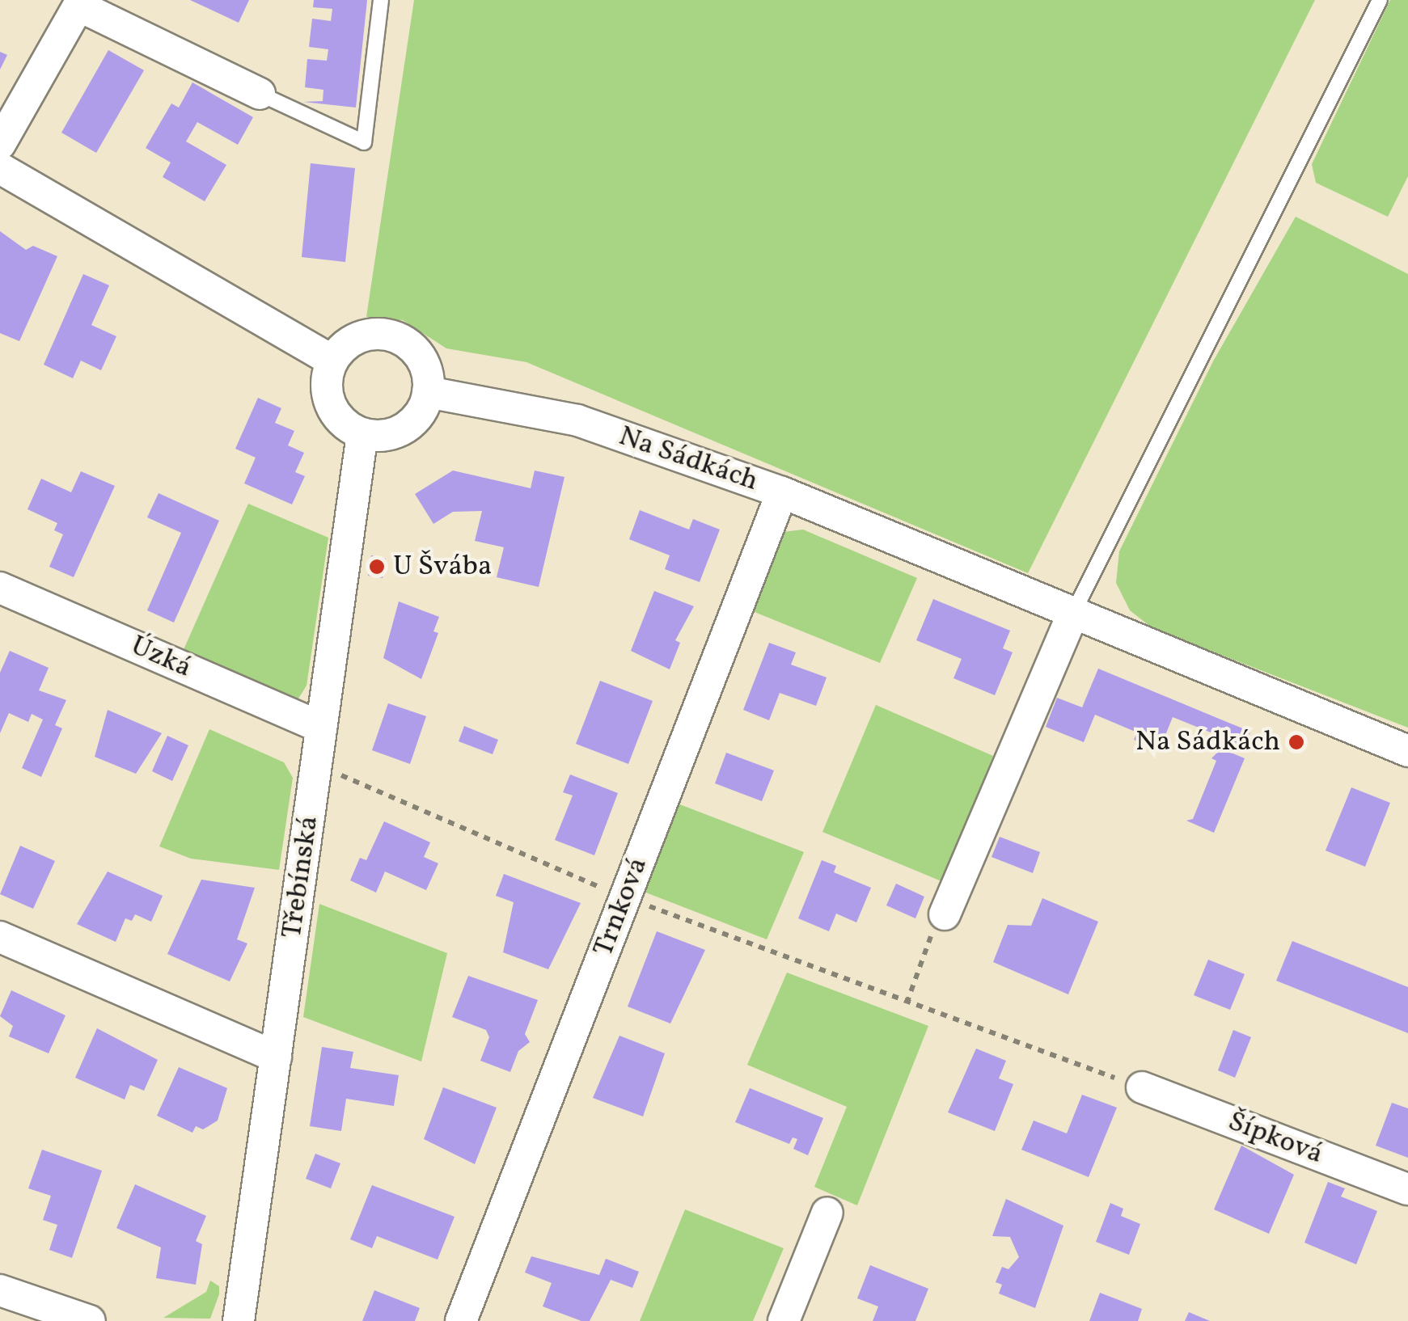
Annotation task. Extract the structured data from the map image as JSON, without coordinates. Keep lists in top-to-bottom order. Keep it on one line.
{"streets":{"street":["Na Sádkách","Úzká","Třebínská","Trnková","Šípková"]},"crossings":[["Na Sádkách","Třebínská"],["Na Sádkách","Trnková"],["Úzká","Třebínská"]],"places":["U Švába","Na Sádkách"]}
